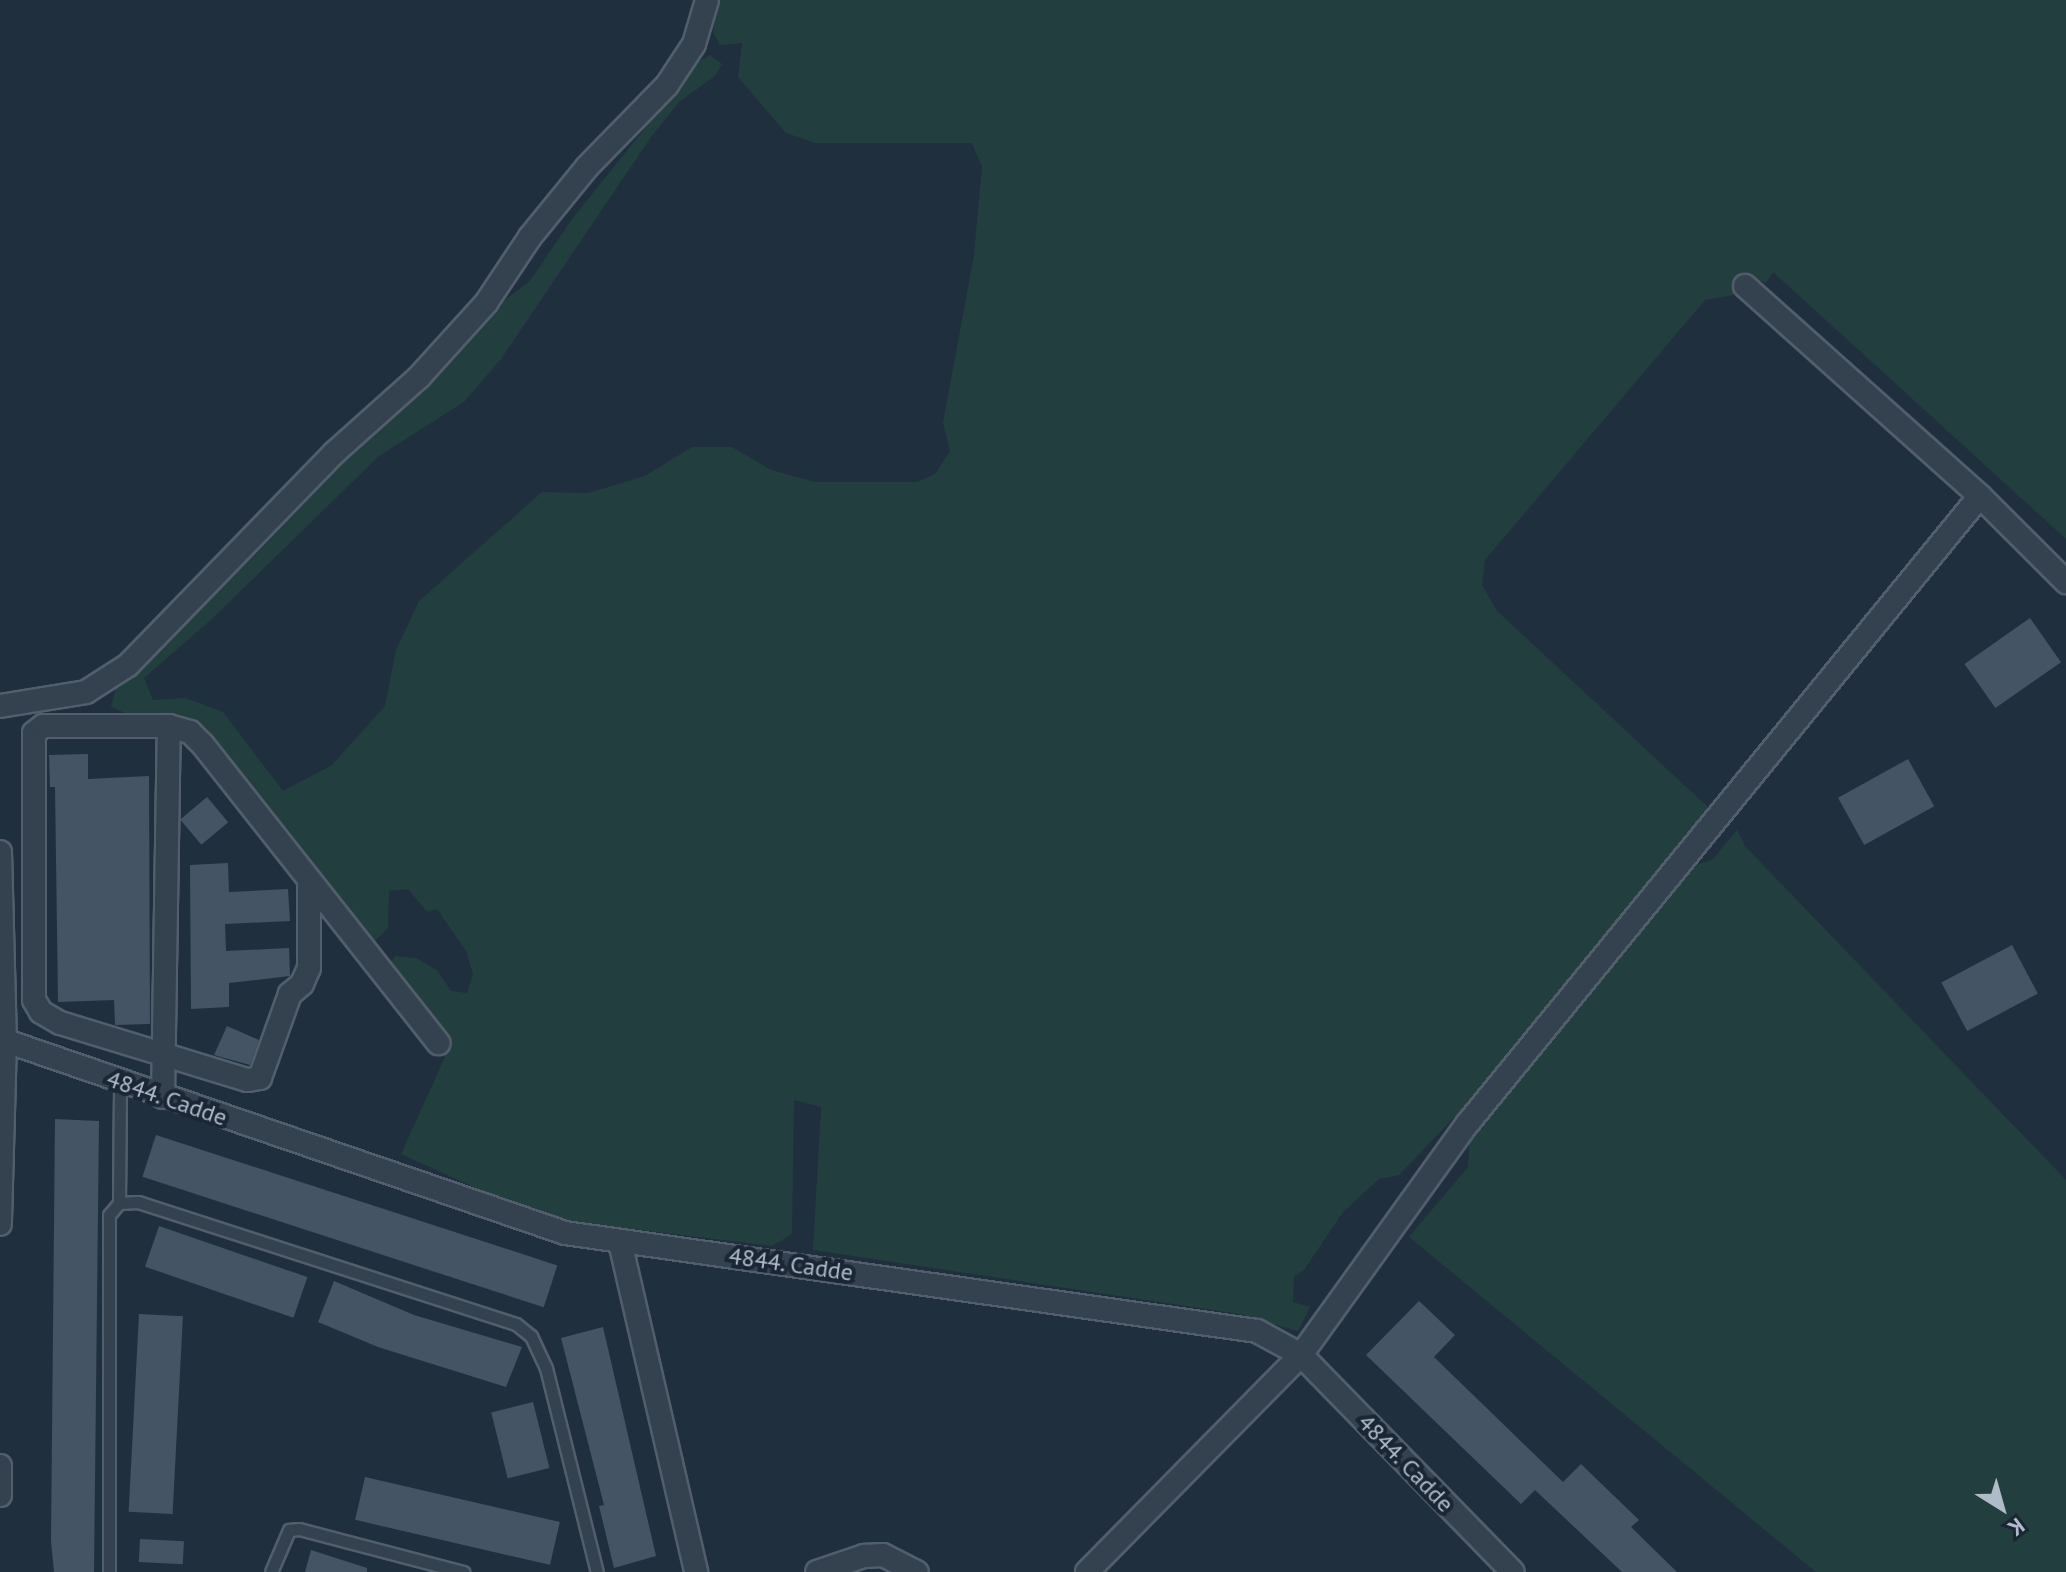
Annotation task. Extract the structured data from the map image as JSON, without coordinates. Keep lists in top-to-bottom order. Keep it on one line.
{"streets":{"street":["4844. Cadde"]},"north":"bottom right"}
